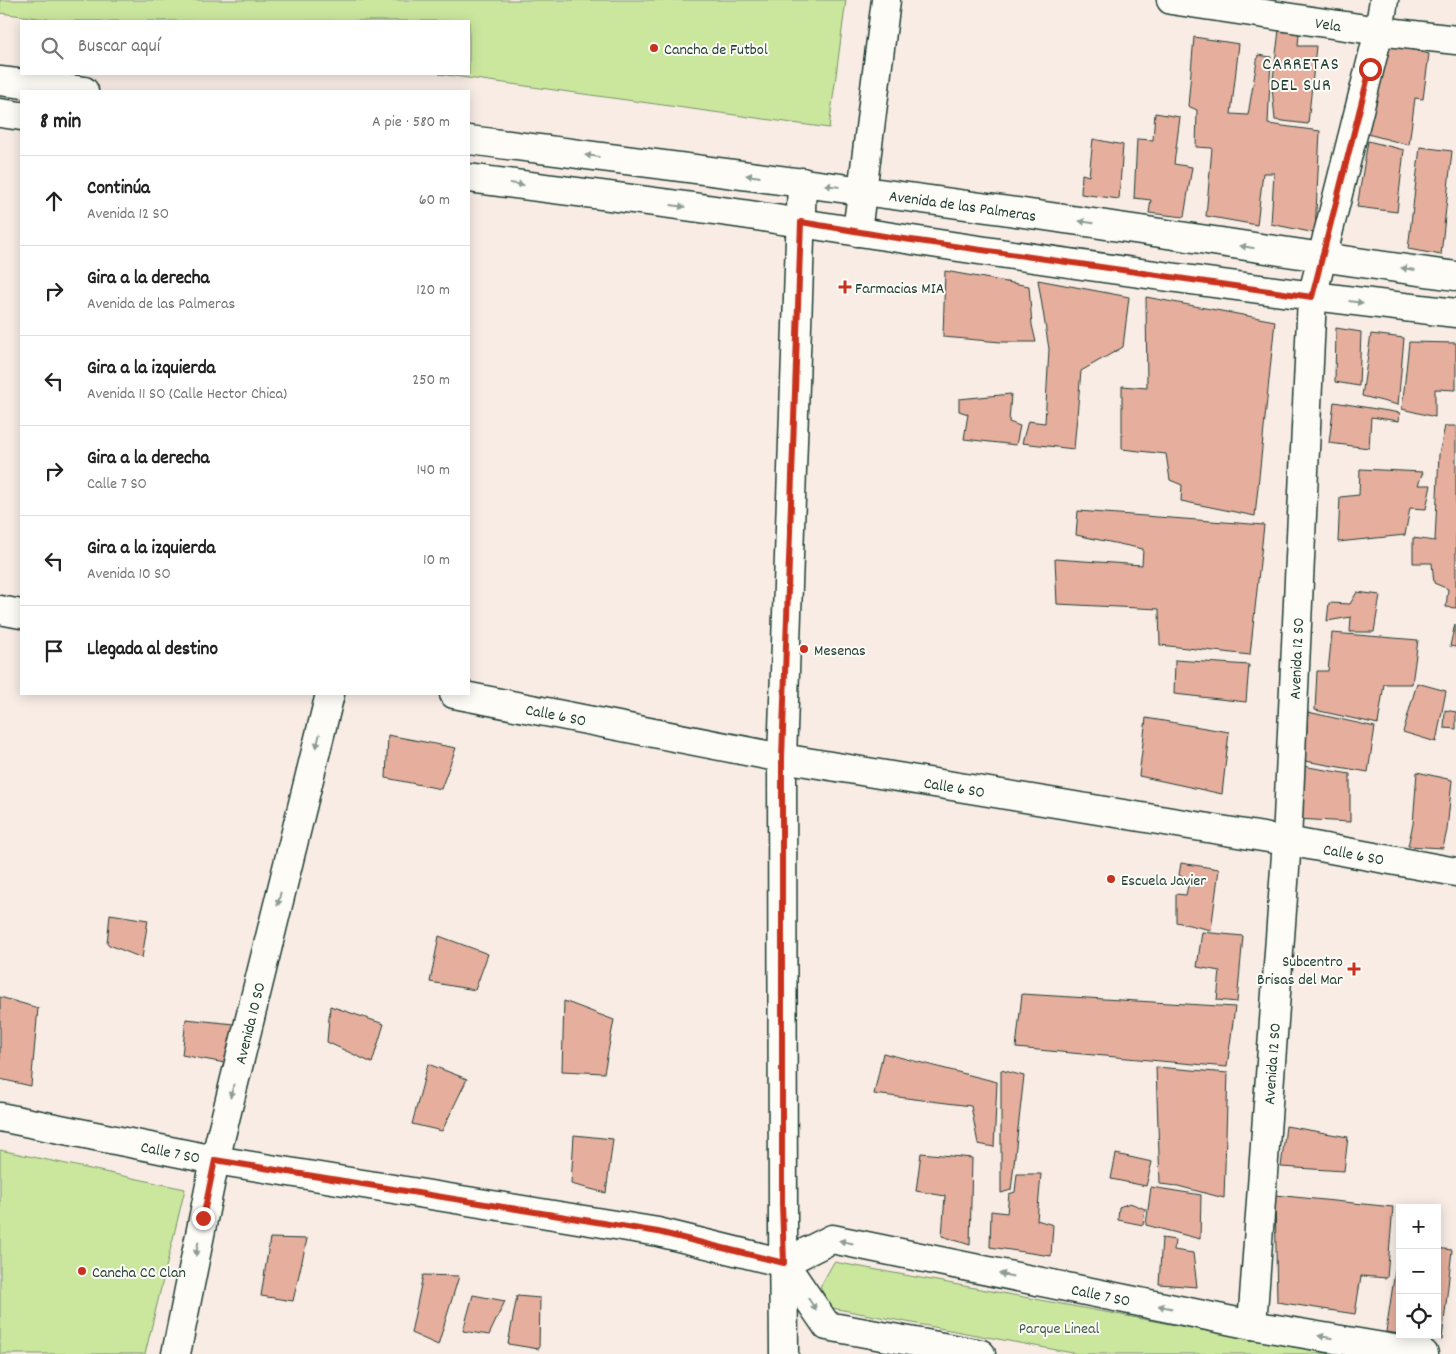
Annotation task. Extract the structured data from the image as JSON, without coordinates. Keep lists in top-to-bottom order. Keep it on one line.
{"streets":{"street":["Vela","Avenida de las Palmeras","Avenida 12 SO","Calle 6 SO","Avenida 10 SO","Calle 7 SO"]},"crossings":[["Vela","Avenida 12 SO"],["Avenida de las Palmeras","Avenida 12 SO"],["Avenida 12 SO","Calle 6 SO"],["Avenida 12 SO","Calle 7 SO"],["Avenida 10 SO","Calle 7 SO"]],"one_way":["Avenida 10 SO","Calle 7 SO"],"districts":["CARRETAS DEL SUR"],"parks":["Parque Lineal"],"places":{"other":["Cancha de Futbol","Mesenas","Escuela Javier","Cancha CC Clan"],"health":["Farmacias MIA","Subcentro Brisas del Mar"]},"page":{"search":"Buscar aquí","heading":["8 min","A pie · 580 m"],"list":[["Continúa","Avenida 12 SO","60 m"],["Gira a la derecha","Avenida de las Palmeras","120 m"],["Gira a la izquierda","Avenida 11 SO (Calle Hector Chica)","250 m"],["Gira a la derecha","Calle 7 SO","140 m"],["Gira a la izquierda","Avenida 10 SO","10 m"],"Llegada al destino"],"map_buttons":["+","−"]}}
